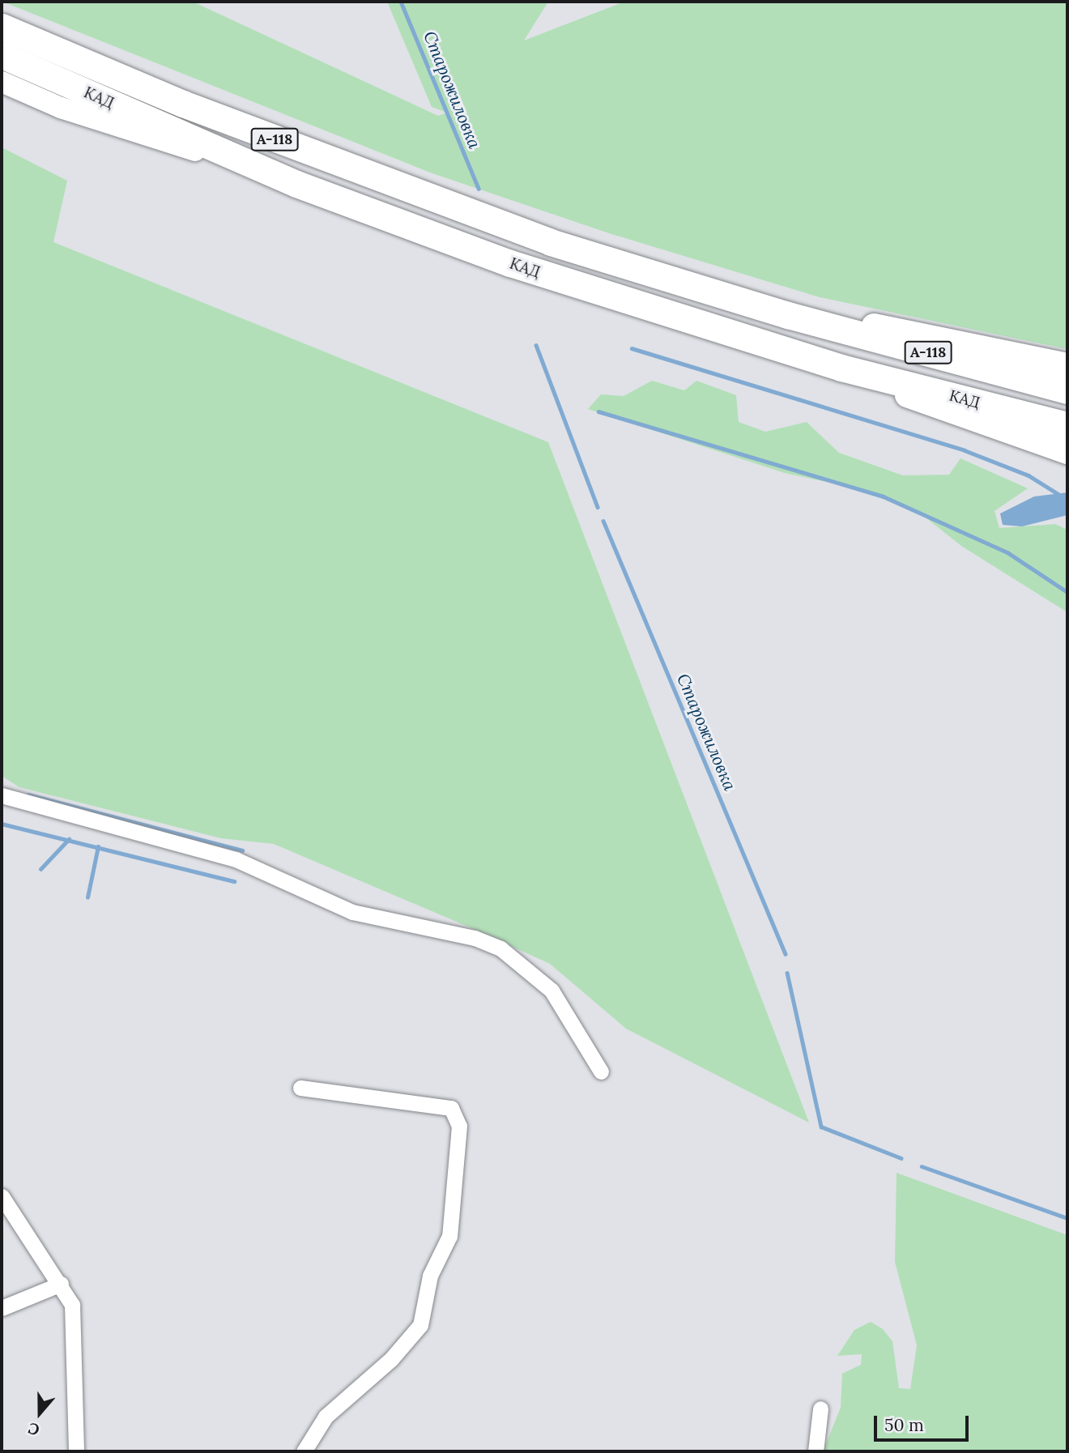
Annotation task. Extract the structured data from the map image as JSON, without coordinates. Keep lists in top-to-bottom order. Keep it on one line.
{"streets":{"highway":["КАД","А-118"]},"water":["Старожиловка"],"scale_bar":"50 m","north":"bottom"}
